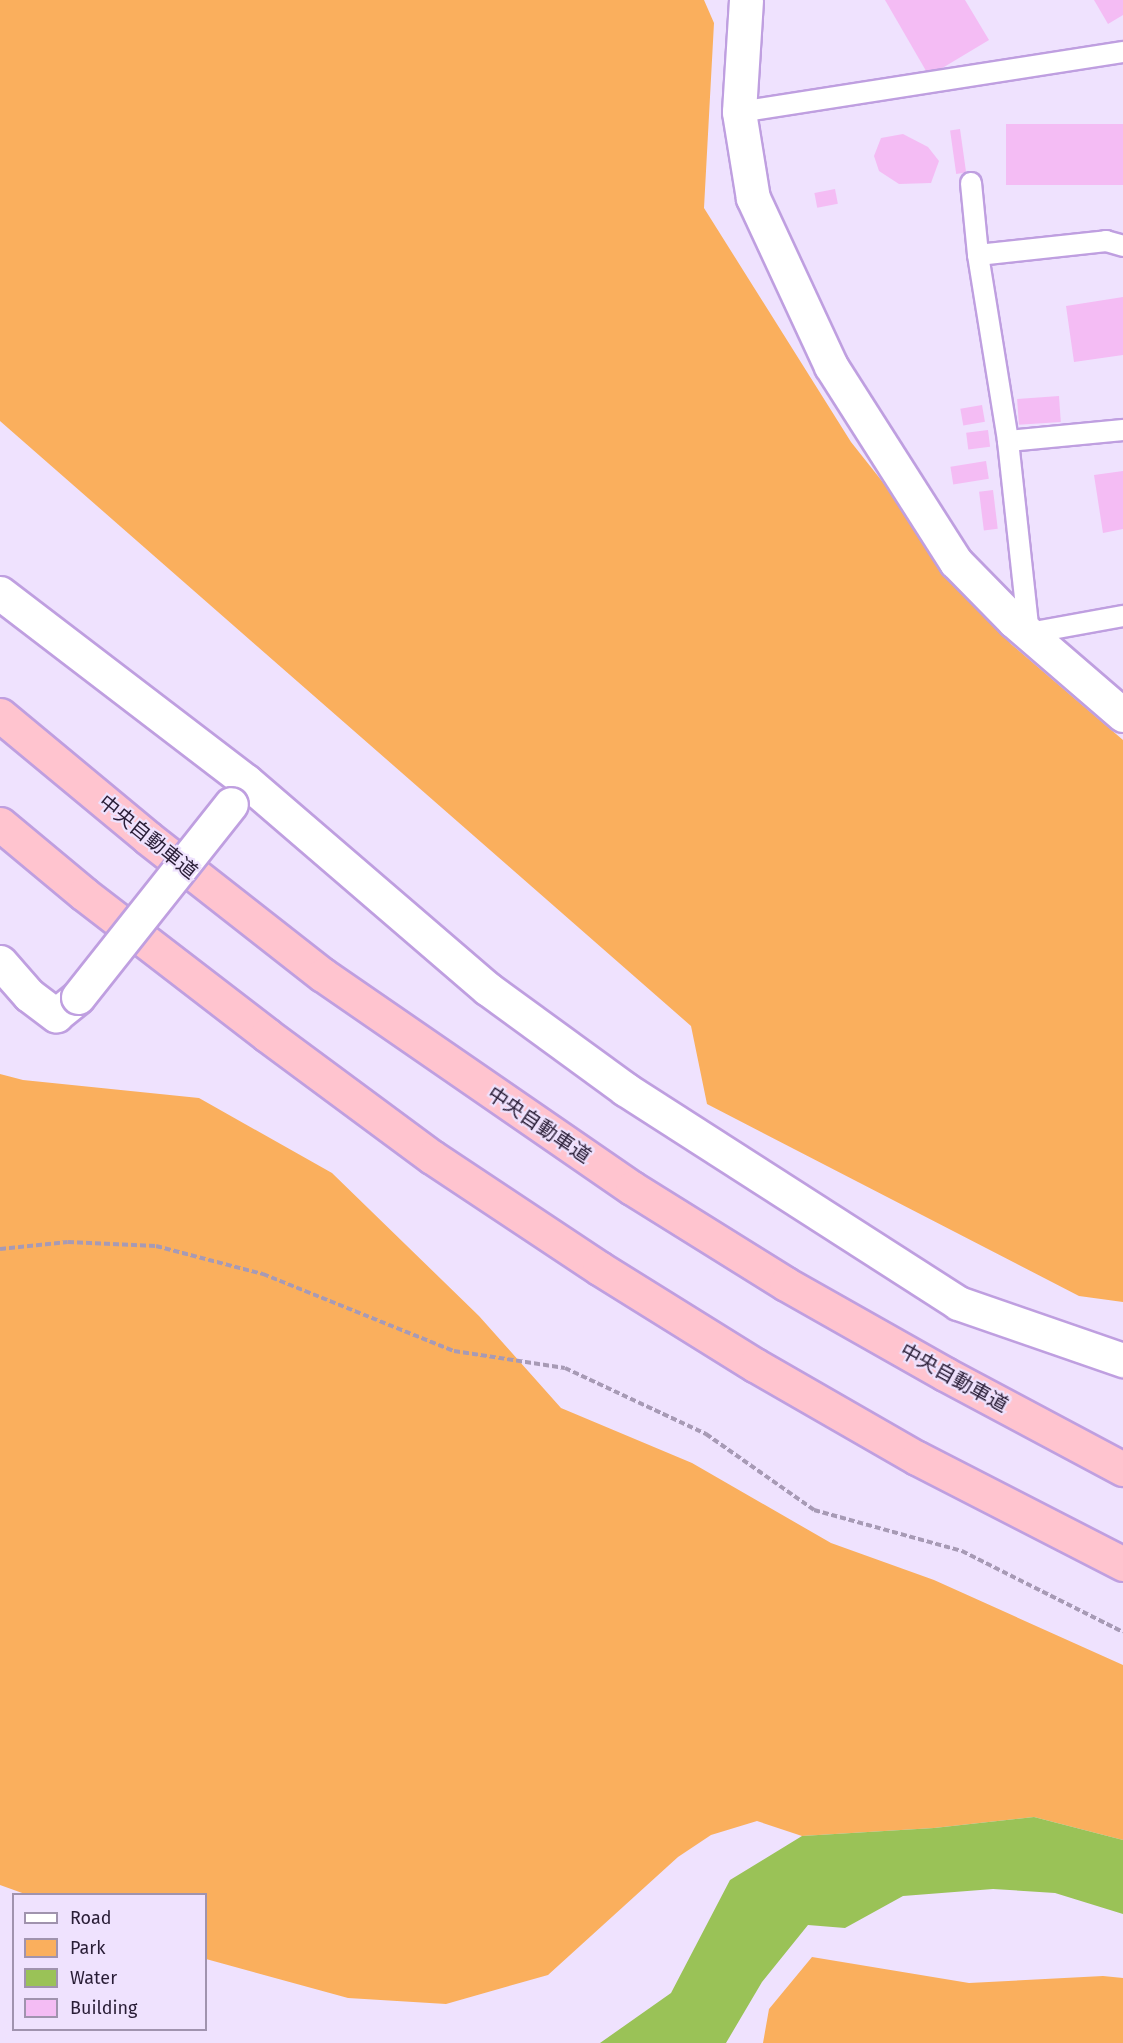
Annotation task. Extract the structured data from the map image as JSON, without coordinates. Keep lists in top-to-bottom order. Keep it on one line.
{"streets":{"highway":["中央自動車道"]},"legend":["Road","Park","Water","Building"]}
